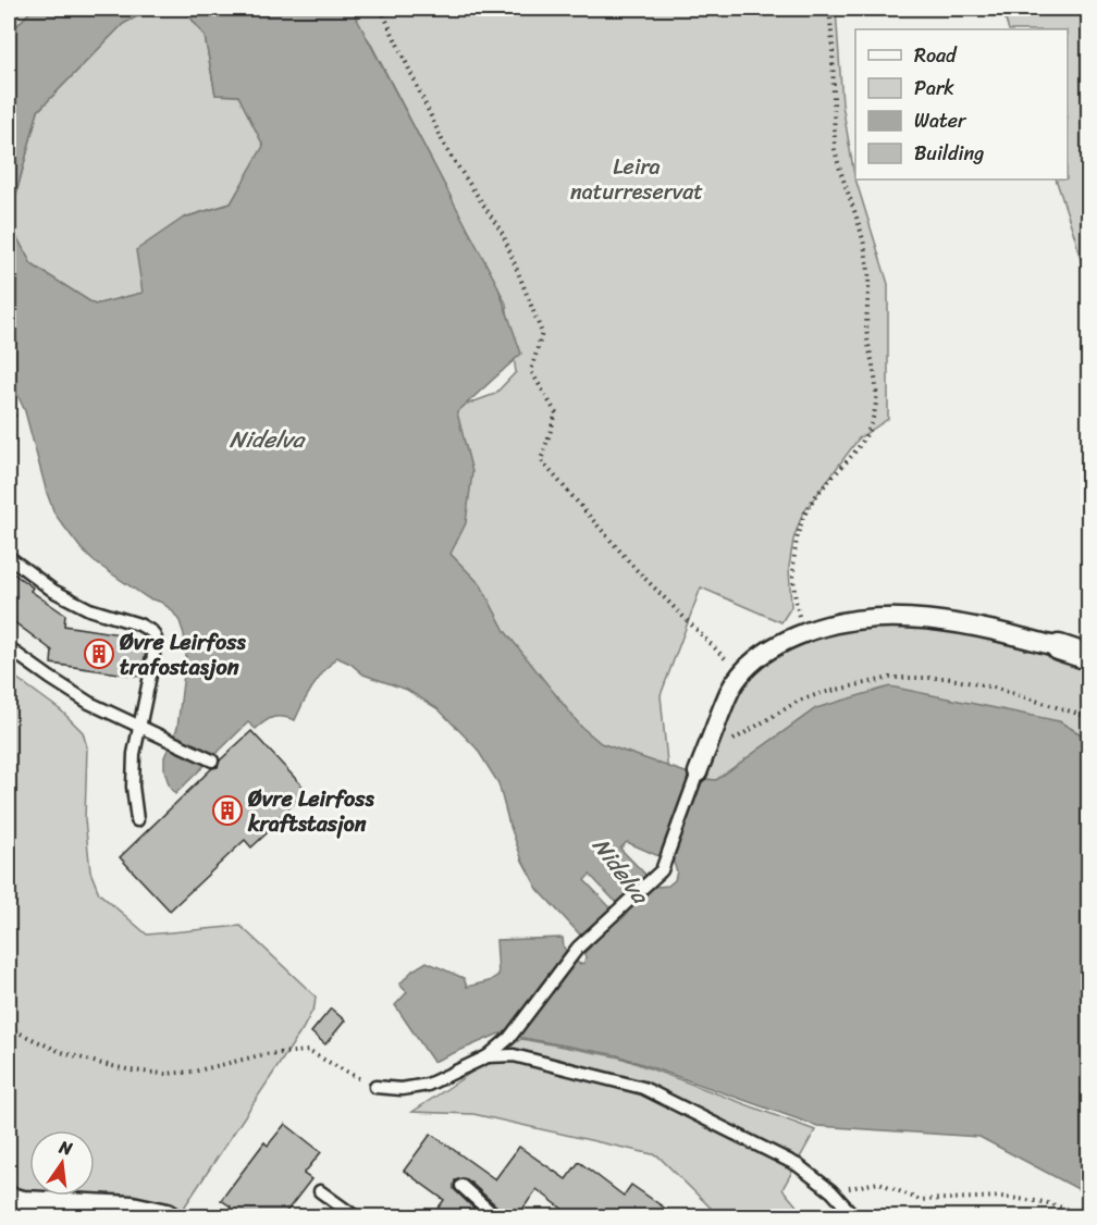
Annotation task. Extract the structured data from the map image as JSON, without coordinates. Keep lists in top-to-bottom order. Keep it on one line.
{"water":["Nidelva"],"parks":["Leira naturreservat"],"places":{"building":["Øvre Leirfoss trafostasjon","Øvre Leirfoss kraftstasjon"]},"legend":["Road","Park","Water","Building"],"north":"top"}
